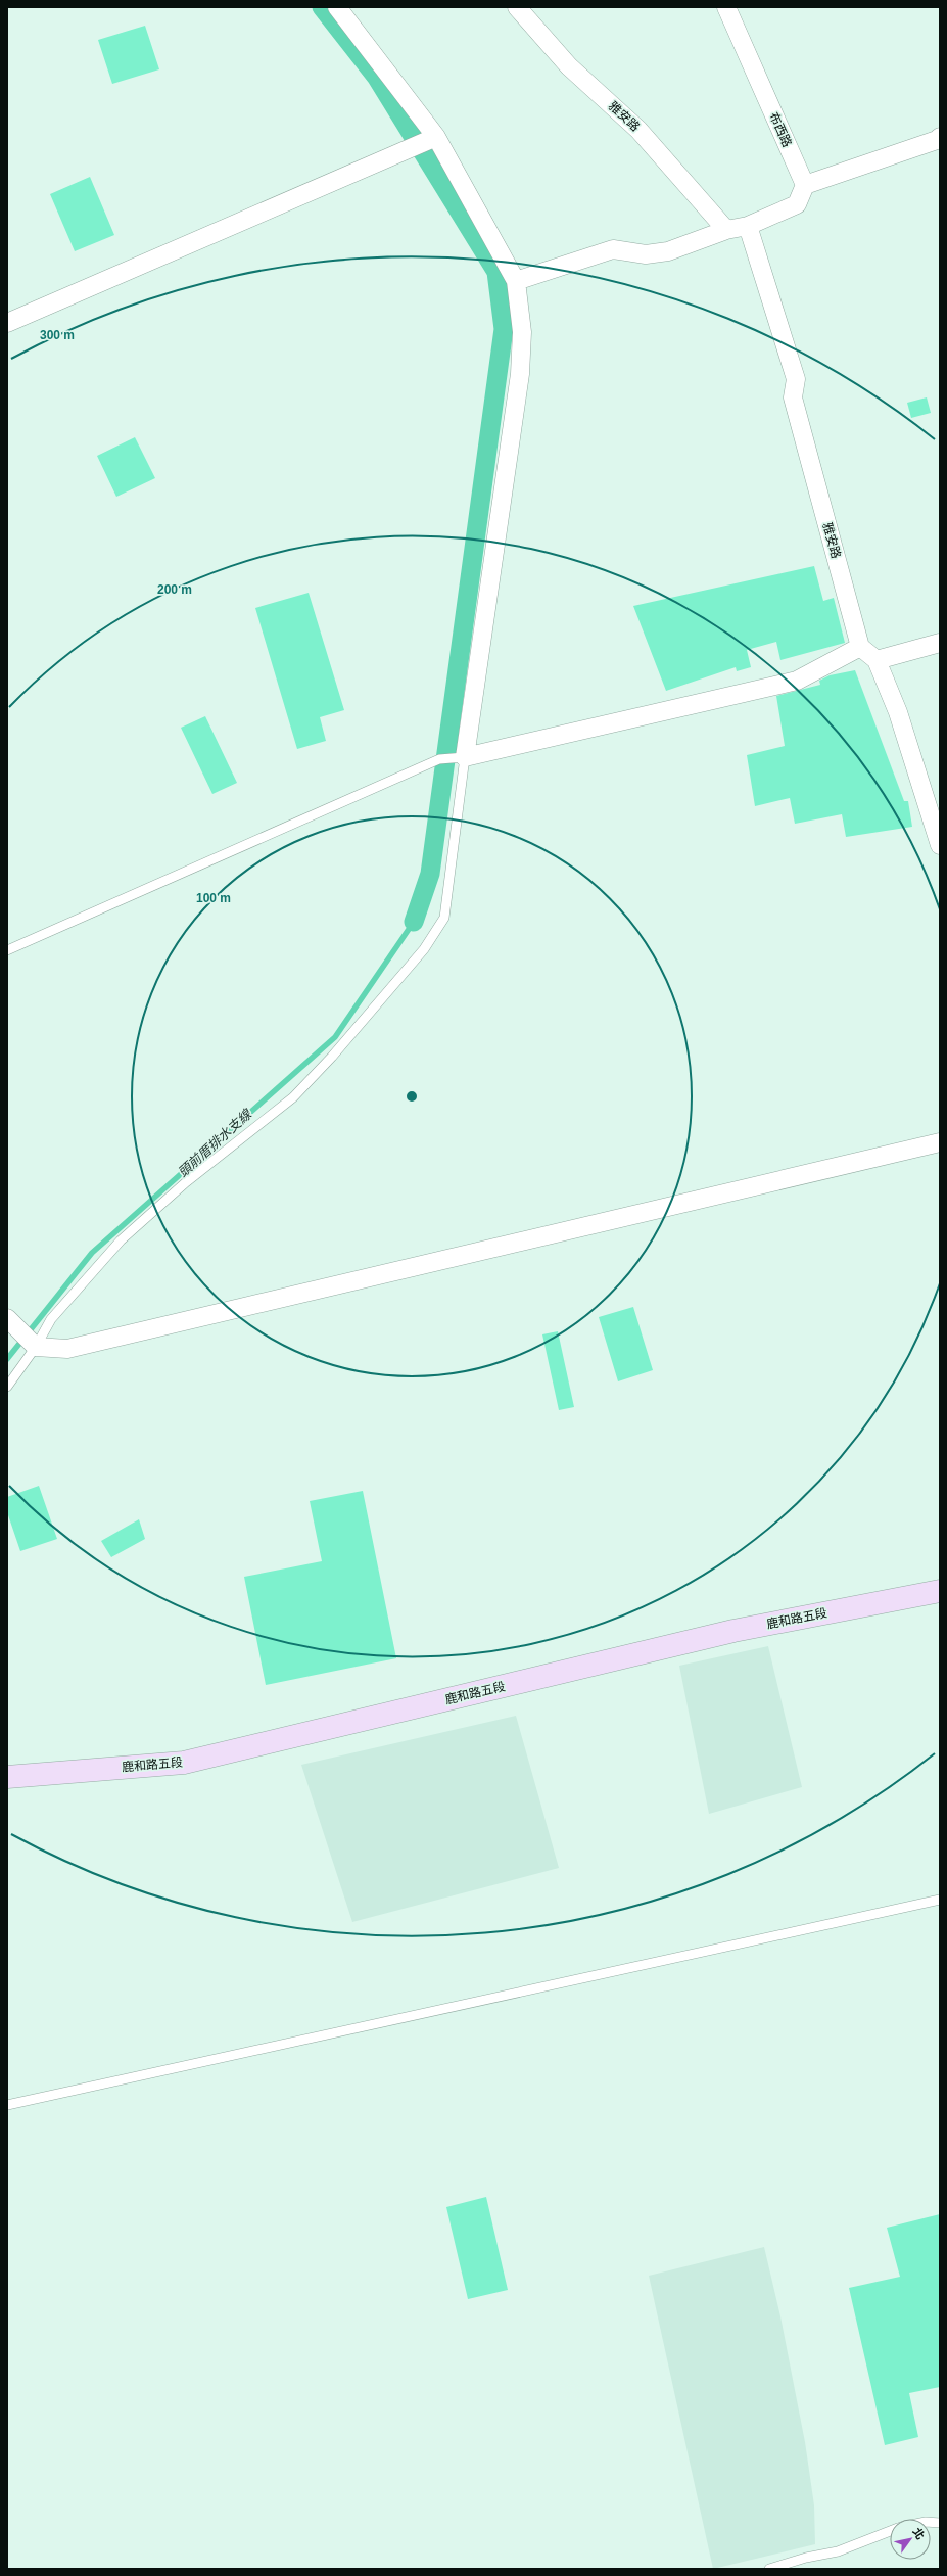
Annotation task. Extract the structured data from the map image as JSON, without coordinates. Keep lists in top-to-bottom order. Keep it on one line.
{"streets":{"main road":["鹿和路五段"],"street":["雅安路","布西路"]},"water":["頭前厝排水支線"],"north":"top right","rings":["300 m","200 m","100 m"]}
